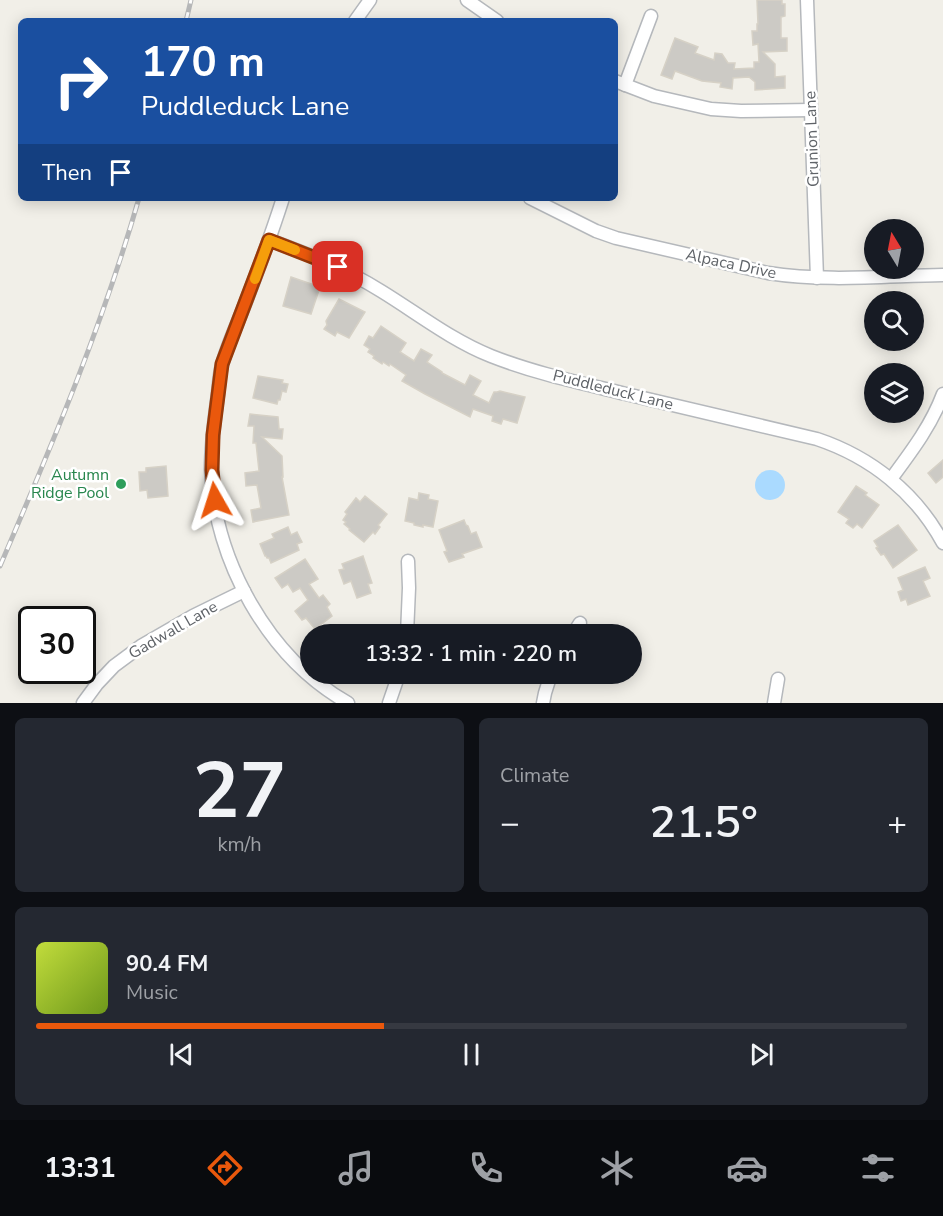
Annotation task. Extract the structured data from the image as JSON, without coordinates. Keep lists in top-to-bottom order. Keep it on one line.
{"streets":{"street":["Grunion Lane","Alpaca Drive","Puddleduck Lane","Gadwall Lane"]},"crossings":[["Grunion Lane","Alpaca Drive"]],"places":["Autumn Ridge Pool"],"north":"top","page":{"turn":["170 m","Puddleduck Lane"],"then":"Then","limit":"30","trip":"13:32 · 1 min · 220 m","tile":[["27","km/h"],"Climate"],"heat":["−","21.5°","+"],"song":["90.4 FM","Music"],"tabs":"13:31"}}
